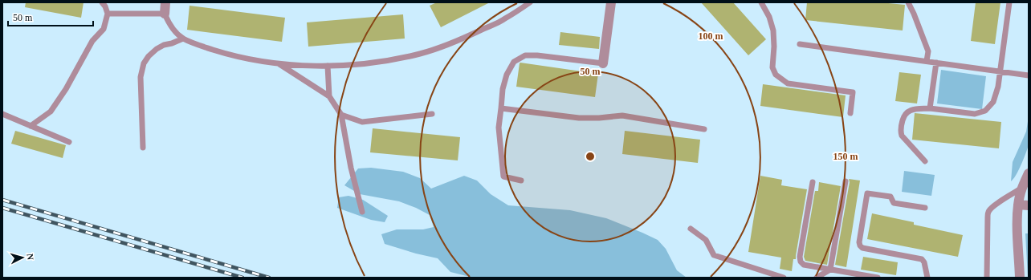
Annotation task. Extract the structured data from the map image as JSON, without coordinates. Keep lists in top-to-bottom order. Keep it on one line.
{"scale_bar":"50 m","north":"right","rings":["100 m","50 m","150 m"]}
